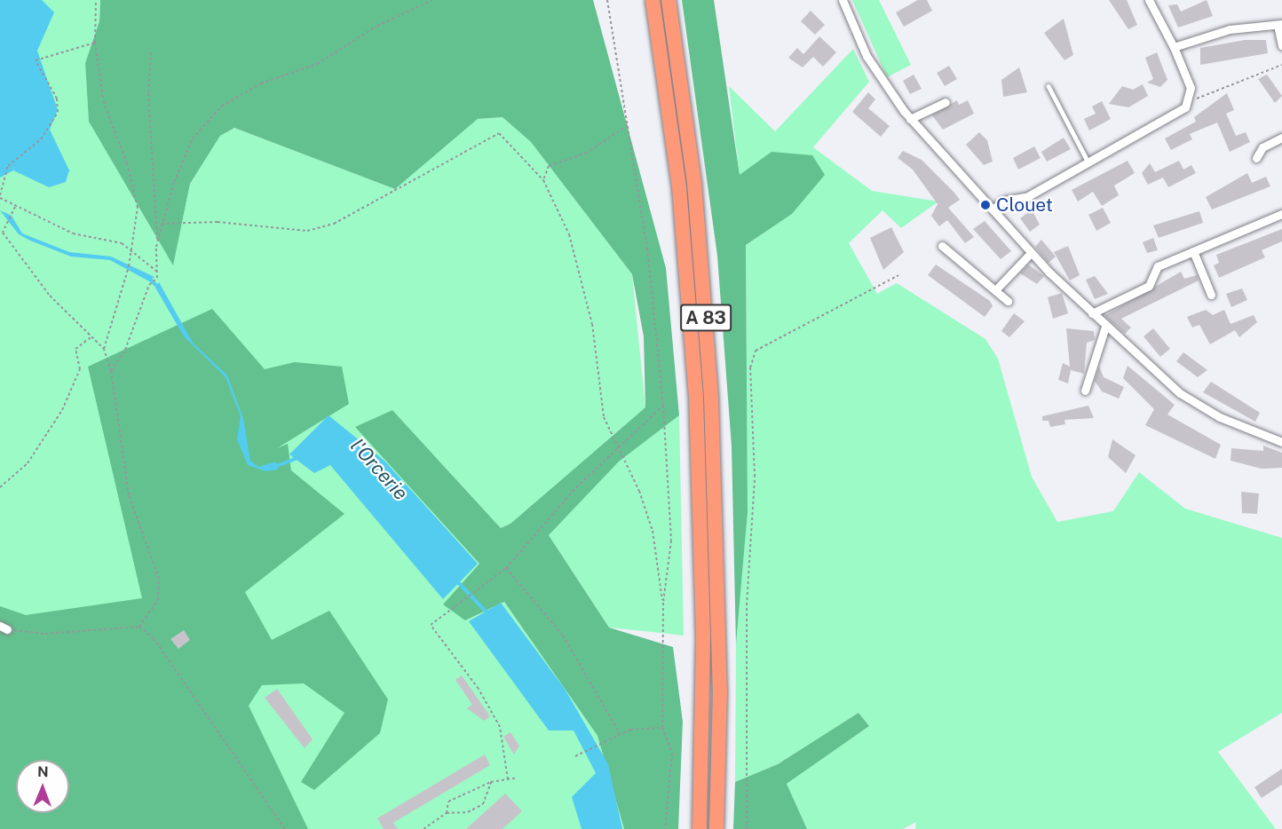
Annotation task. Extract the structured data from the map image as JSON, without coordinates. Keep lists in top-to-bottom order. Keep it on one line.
{"streets":{"highway":["A 83"]},"water":["l'Orcerie"],"places":["Clouet"],"north":"top"}
